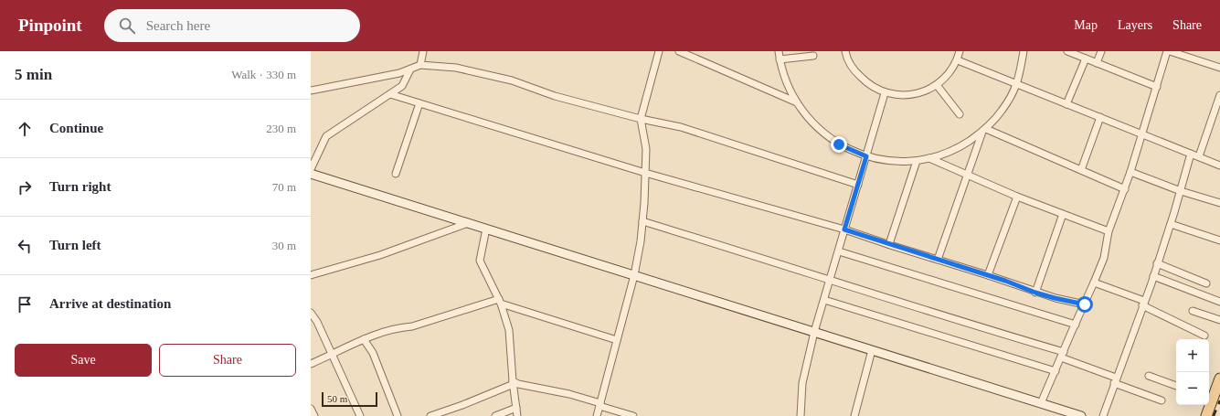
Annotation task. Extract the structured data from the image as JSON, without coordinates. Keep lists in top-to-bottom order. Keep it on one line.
{"scale_bar":"50 m","page":{"header":"Pinpoint","search":"Search here","nav":["Map","Layers","Share"],"heading":["5 min","Walk · 330 m"],"list":[["Continue","230 m"],["Turn right","70 m"],["Turn left","30 m"],"Arrive at destination"],"buttons":["Save","Share"],"map_buttons":["+","−"],"scale":"50 m"}}
